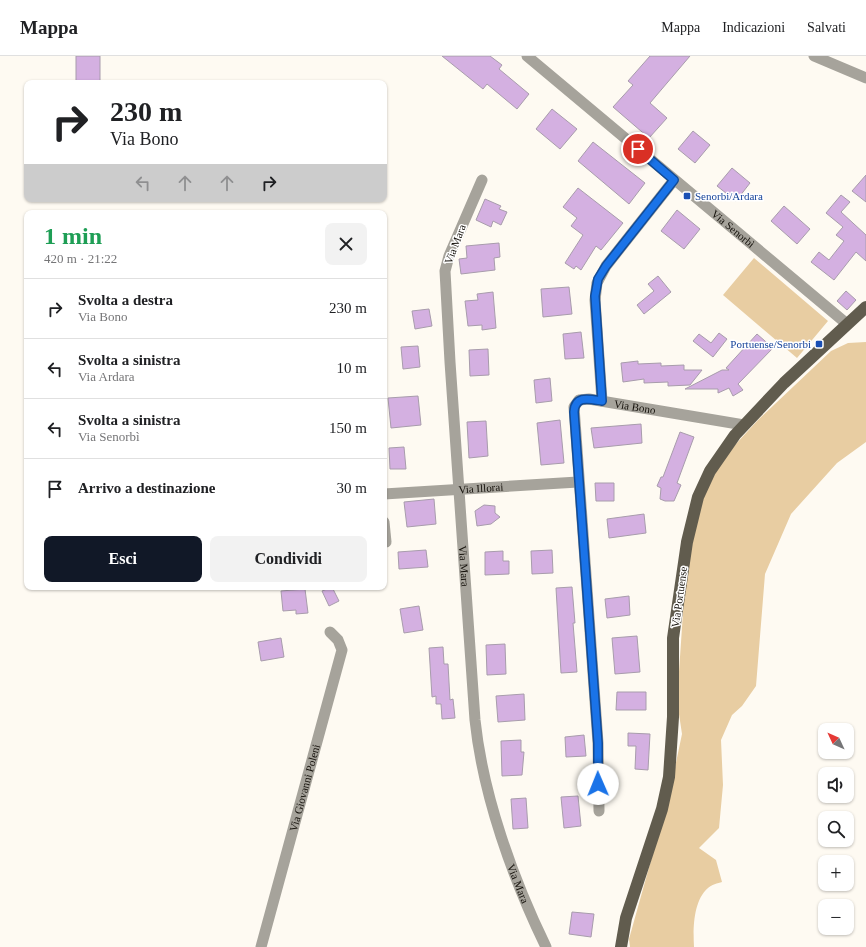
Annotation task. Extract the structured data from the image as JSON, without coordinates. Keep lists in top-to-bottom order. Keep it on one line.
{"streets":{"main road":["Via Portuense"],"street":["Via Senorbì","Via Mara","Via Bono","Via Illorai","Via Giovanni Poleni"]},"crossings":[["Via Senorbì","Via Portuense"],["Via Mara","Via Illorai"],["Via Bono","Via Illorai"],["Via Bono","Via Portuense"]],"places":{"transit":["Senorbi/Ardara","Portuense/Senorbi"]},"north":"top left","page":{"header":"Mappa","nav":["Mappa","Indicazioni","Salvati"],"turn":["230 m","Via Bono"],"heading":["1 min","420 m · 21:22"],"list":[{"name":"Svolta a destra","note":"Via Bono","value":"230 m"},{"name":"Svolta a sinistra","note":"Via Ardara","value":"10 m"},{"name":"Svolta a sinistra","note":"Via Senorbì","value":"150 m"},{"name":"Arrivo a destinazione","value":"30 m"}],"buttons":["Esci","Condividi"],"map_buttons":["+","−"]}}
